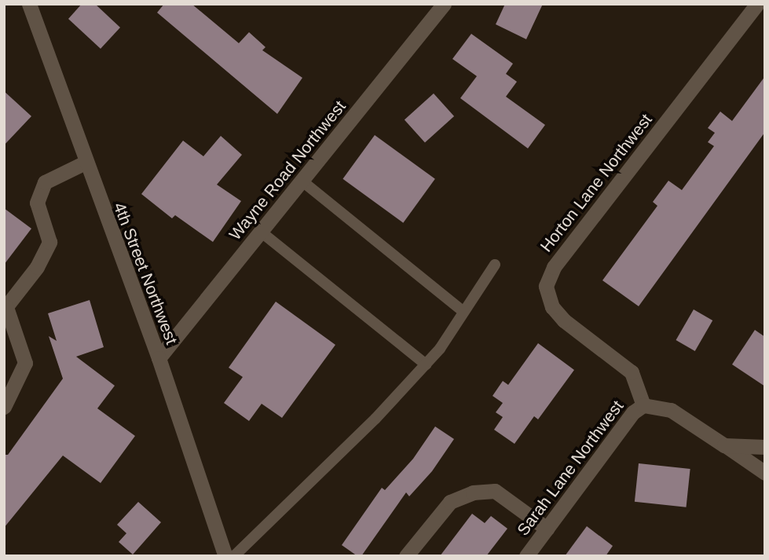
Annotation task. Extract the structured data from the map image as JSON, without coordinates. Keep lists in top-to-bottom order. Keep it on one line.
{"streets":{"street":["Wayne Road Northwest","Horton Lane Northwest","4th Street Northwest","Sarah Lane Northwest"]},"crossings":[["Wayne Road Northwest","4th Street Northwest"],["Horton Lane Northwest","Sarah Lane Northwest"]]}
